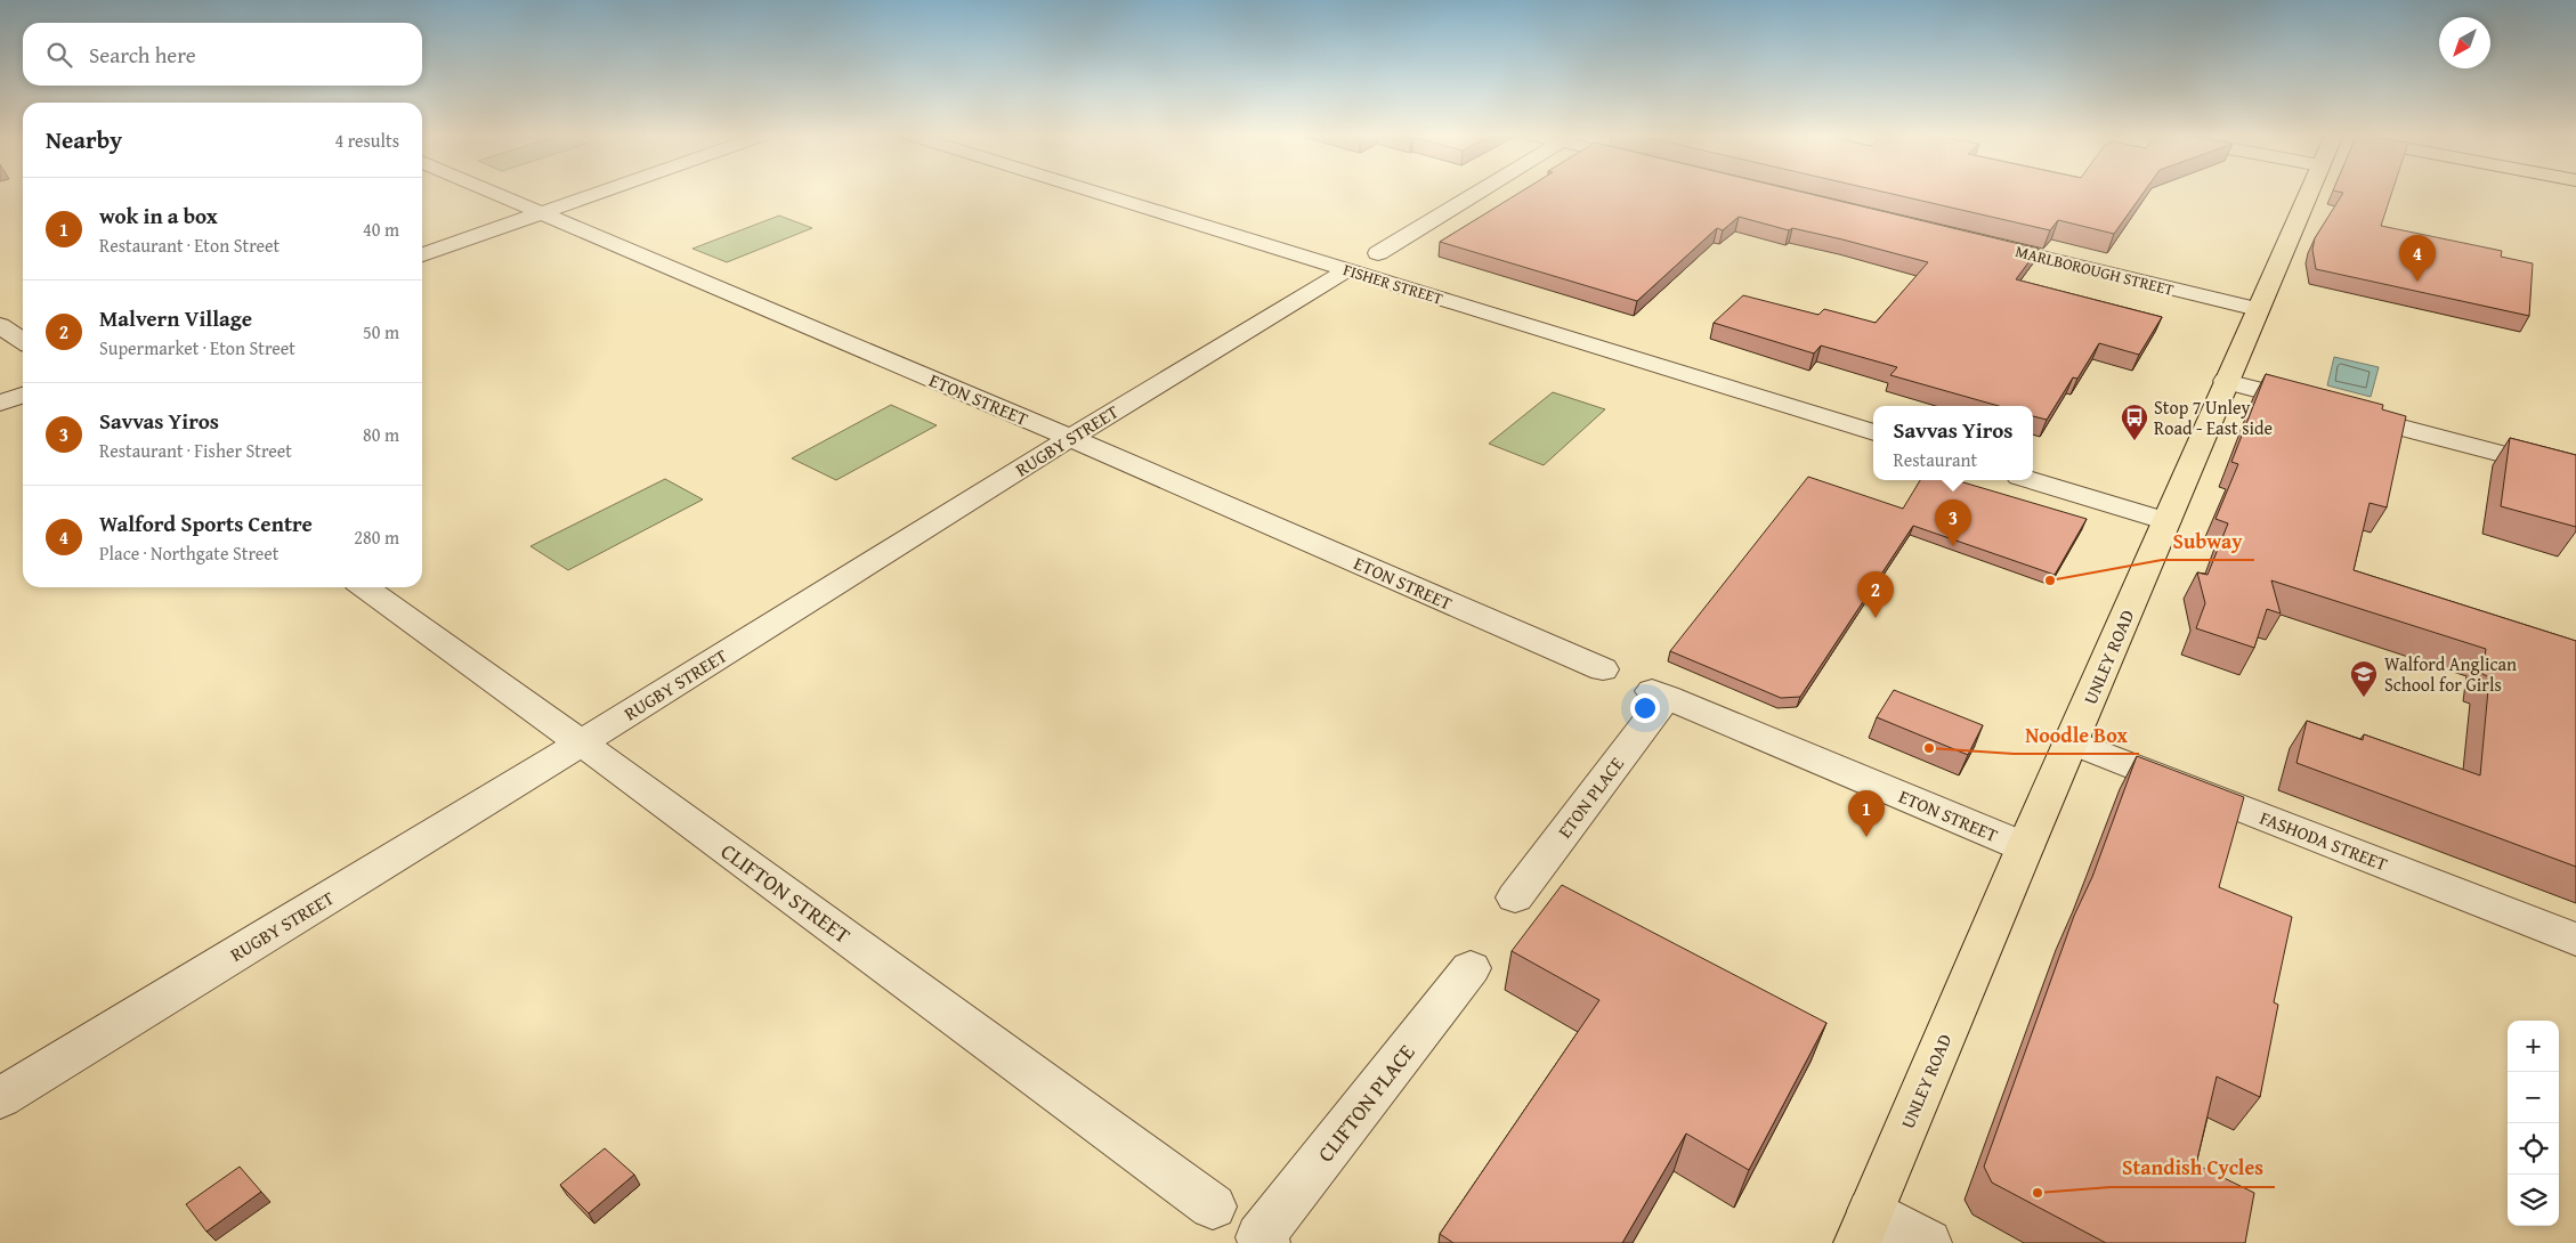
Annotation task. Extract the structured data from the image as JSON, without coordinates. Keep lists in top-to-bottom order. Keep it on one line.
{"streets":{"main road":["UNLEY ROAD"],"street":["MARLBOROUGH STREET","FISHER STREET","ETON STREET","RUGBY STREET","ETON PLACE","FASHODA STREET","CLIFTON STREET","CLIFTON PLACE"]},"crossings":[["MARLBOROUGH STREET","UNLEY ROAD"],["FISHER STREET","RUGBY STREET"],["ETON STREET","RUGBY STREET"],["ETON STREET","UNLEY ROAD"],["ETON STREET","ETON PLACE"],["RUGBY STREET","CLIFTON STREET"],["UNLEY ROAD","FASHODA STREET"]],"places":{"bus stop":["Stop 7 Unley Road - East side"],"other":["Subway","Noodle Box","Standish Cycles"],"school or university":["Walford Anglican School for Girls"]},"north":"bottom left","page":{"search":"Search here","heading":["Nearby","4 results"],"list":[{"mark":"1","name":"wok in a box","note":"Restaurant · Eton Street","value":"40 m"},{"mark":"2","name":"Malvern Village","note":"Supermarket · Eton Street","value":"50 m"},{"mark":"3","name":"Savvas Yiros","note":"Restaurant · Fisher Street","value":"80 m"},{"mark":"4","name":"Walford Sports Centre","note":"Place · Northgate Street","value":"280 m"}],"pins":["4","3","2","1"],"popup":["Savvas Yiros","Restaurant"],"map_buttons":["+","−"]}}
